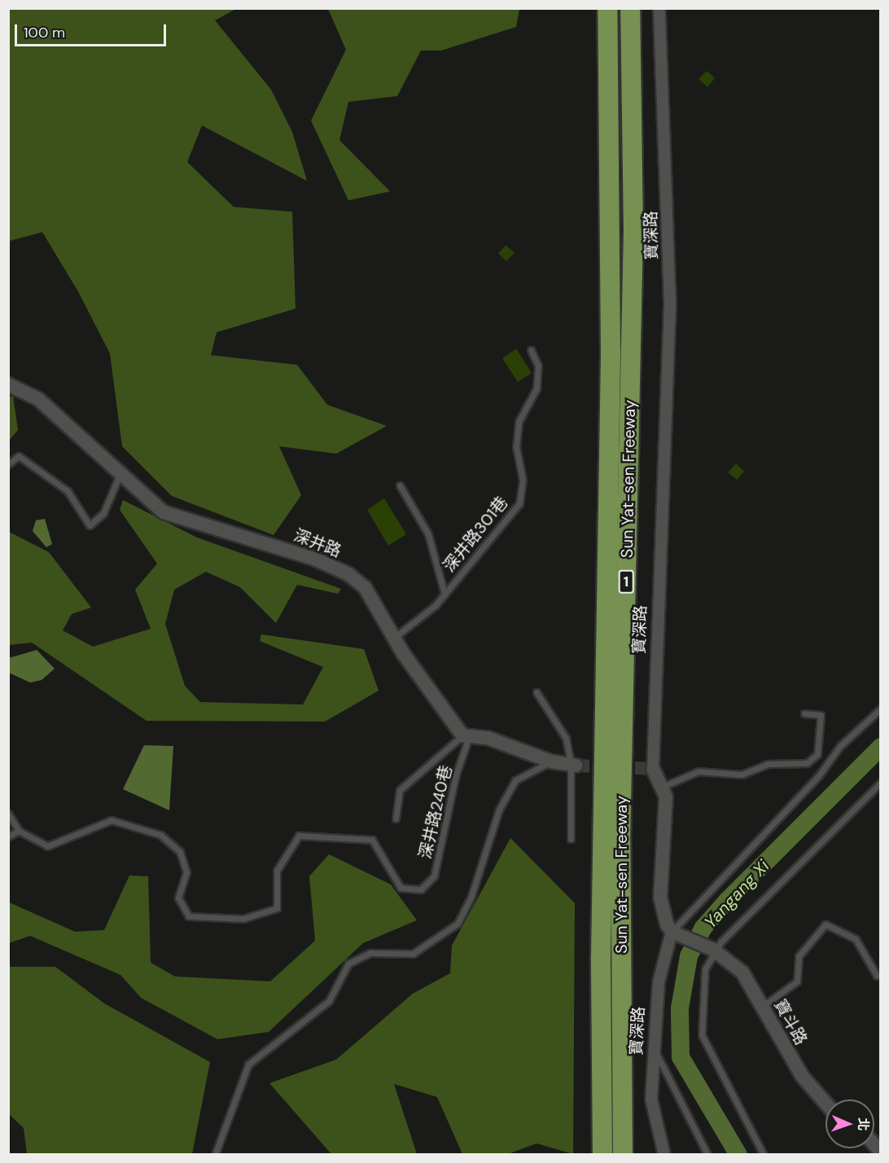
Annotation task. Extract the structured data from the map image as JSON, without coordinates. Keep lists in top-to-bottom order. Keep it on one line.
{"streets":{"highway":["Sun Yat-sen Freeway","1"],"street":["寶深路","深井路","寶斗路"],"lane":["深井路301巷","深井路240巷"]},"crossings":[["寶深路","寶斗路"],["深井路301巷","深井路"],["深井路","深井路240巷"]],"water":["Yangang Xi"],"scale_bar":"100 m","north":"right"}
